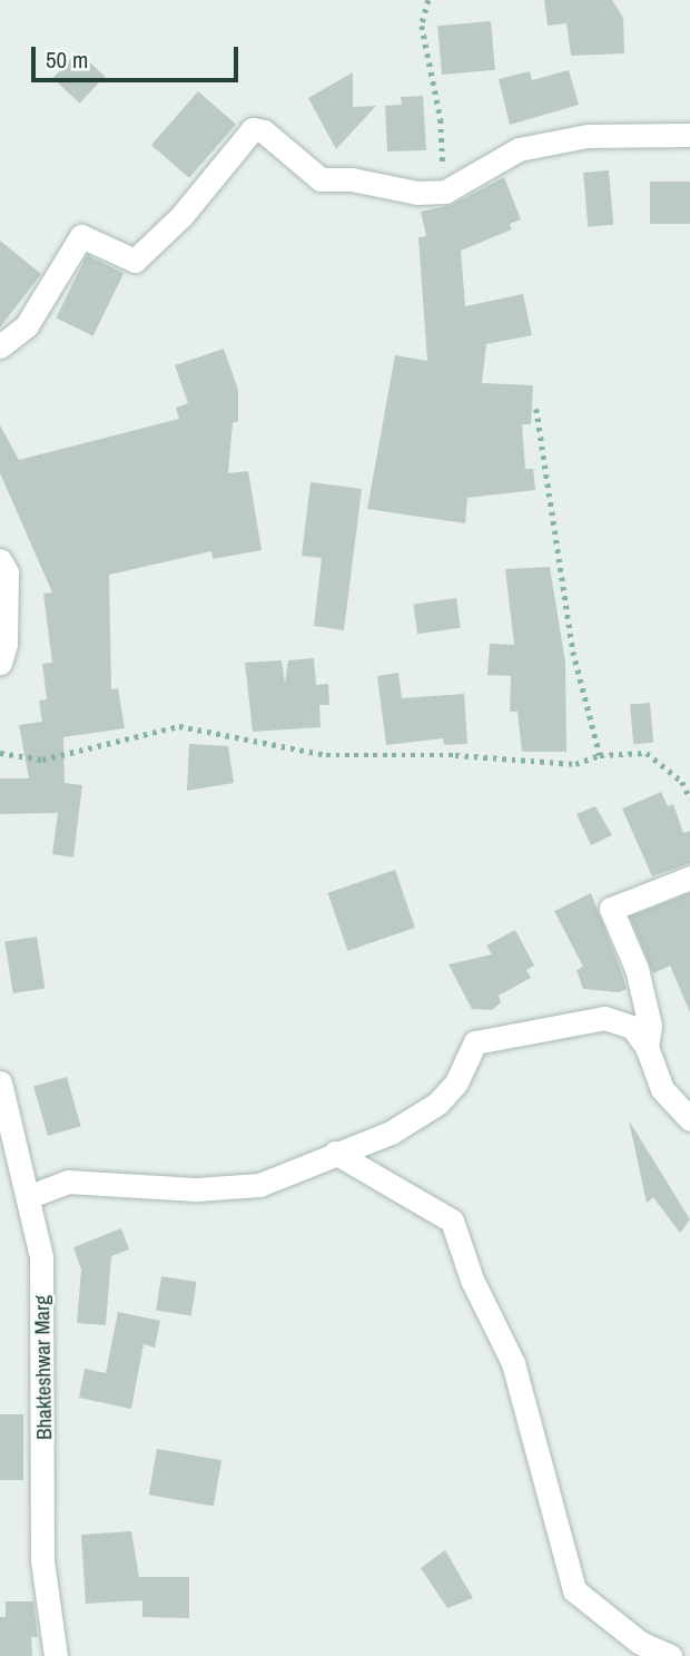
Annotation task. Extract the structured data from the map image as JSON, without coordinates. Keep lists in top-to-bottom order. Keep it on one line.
{"streets":{"street":["Bhakteshwar Marg"]},"scale_bar":"50 m"}
